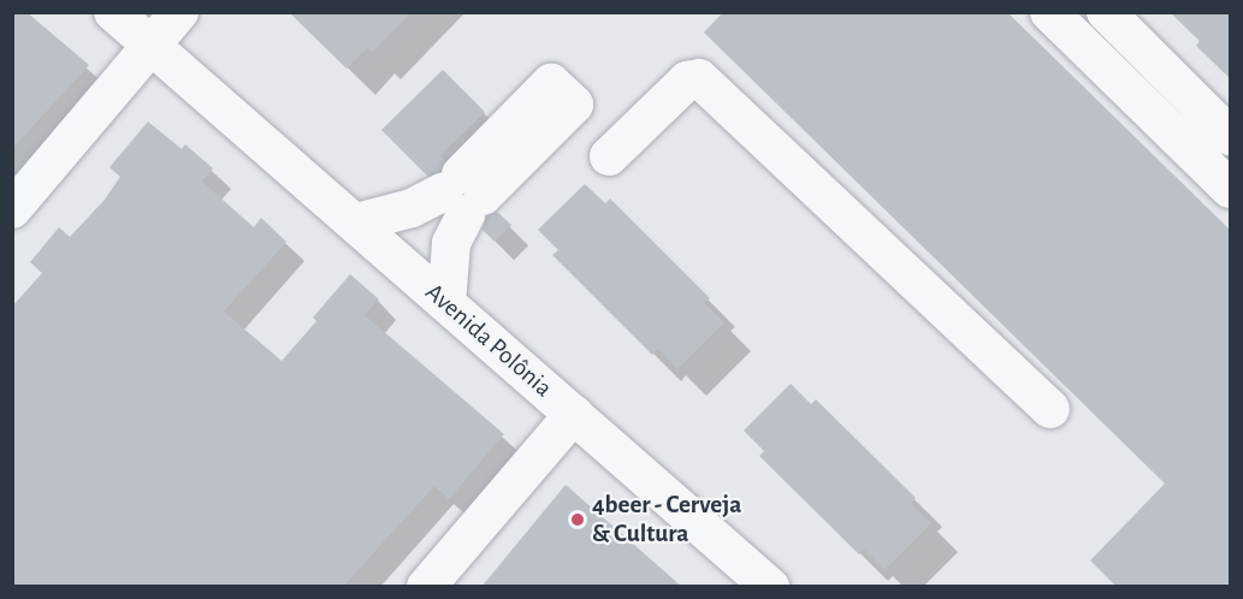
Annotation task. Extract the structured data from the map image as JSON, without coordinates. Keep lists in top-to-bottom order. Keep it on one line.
{"streets":{"street":["Avenida Polônia"]},"places":["4beer - Cerveja & Cultura"]}
